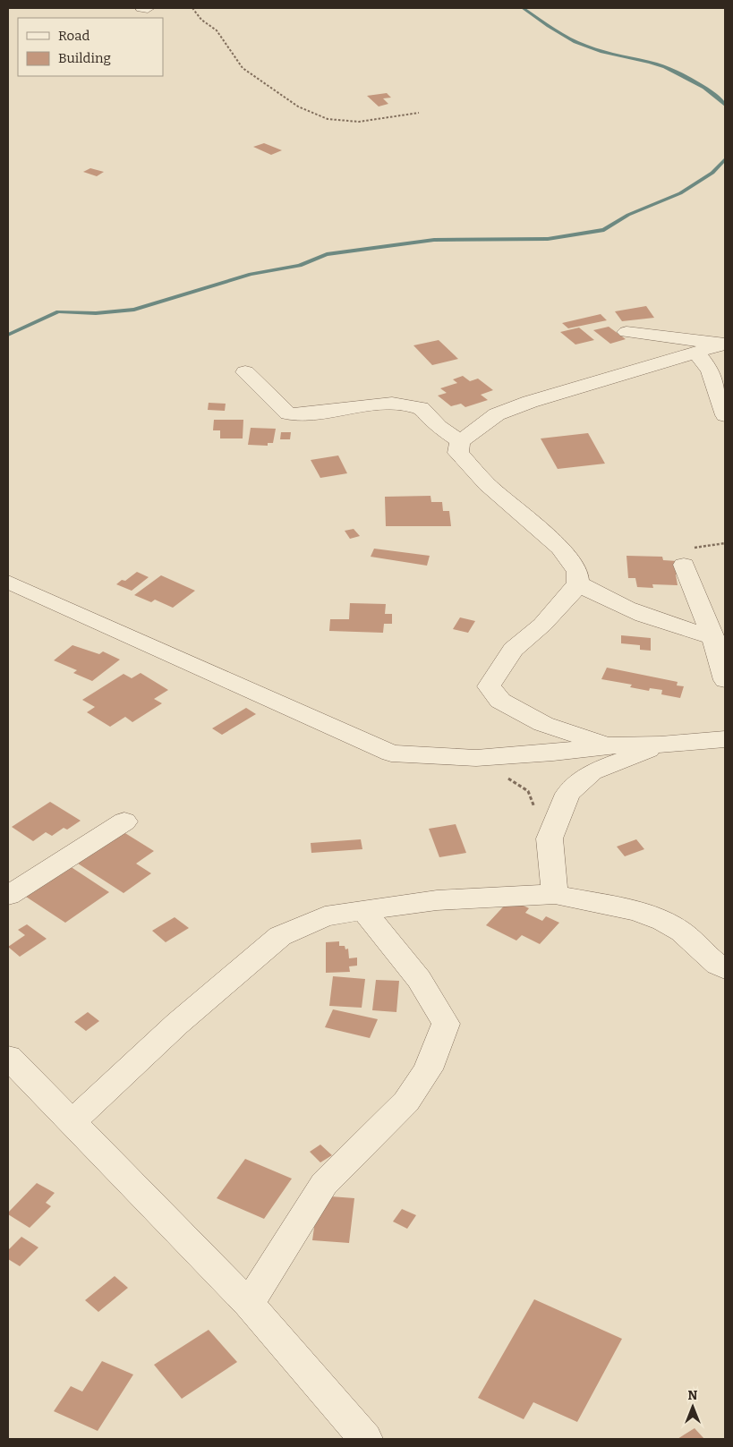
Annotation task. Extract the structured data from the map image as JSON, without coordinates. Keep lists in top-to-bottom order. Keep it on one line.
{"legend":["Road","Building"],"north":"top"}
